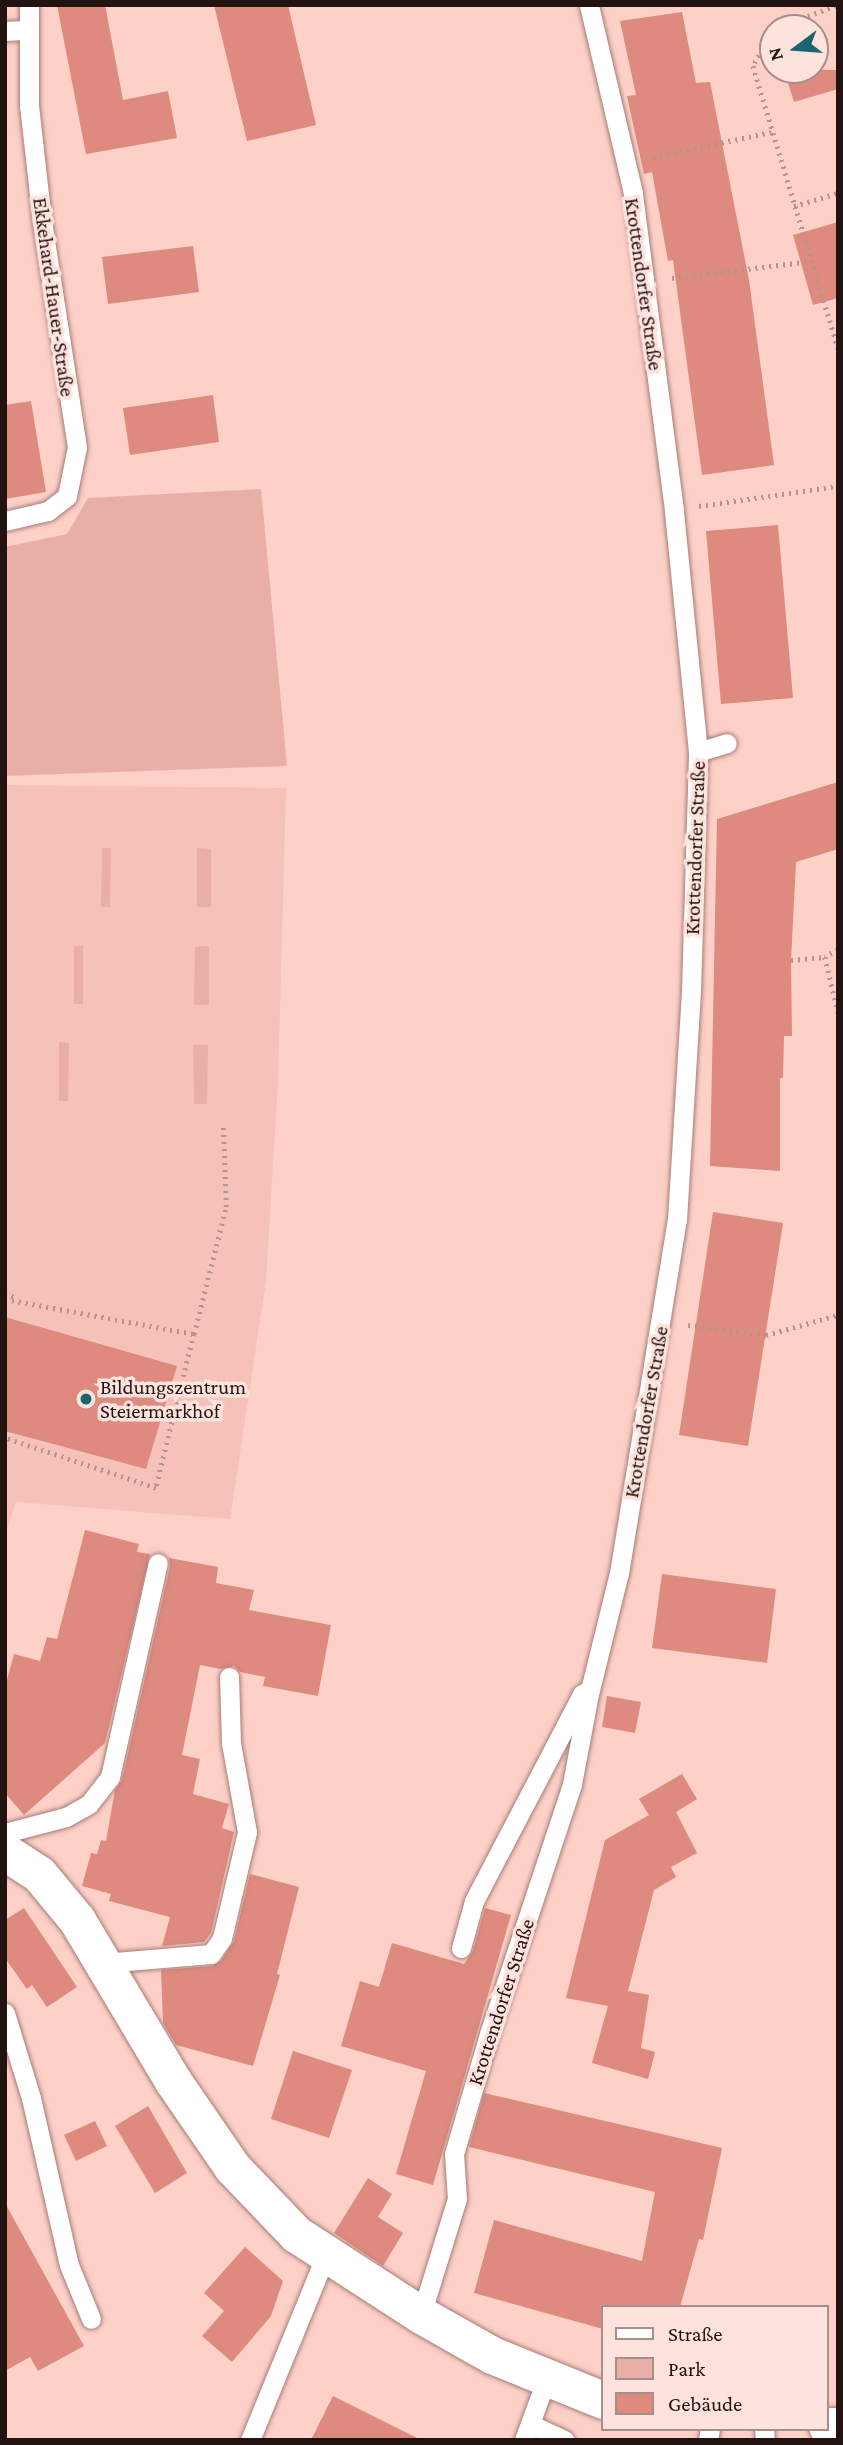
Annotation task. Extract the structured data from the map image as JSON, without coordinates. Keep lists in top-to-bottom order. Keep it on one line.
{"streets":{"lane":["Krottendorfer Straße","Ekkehard-Hauer-Straße"]},"places":["Bildungszentrum Steiermarkhof"],"legend":["Straße","Park","Gebäude"],"north":"left"}
